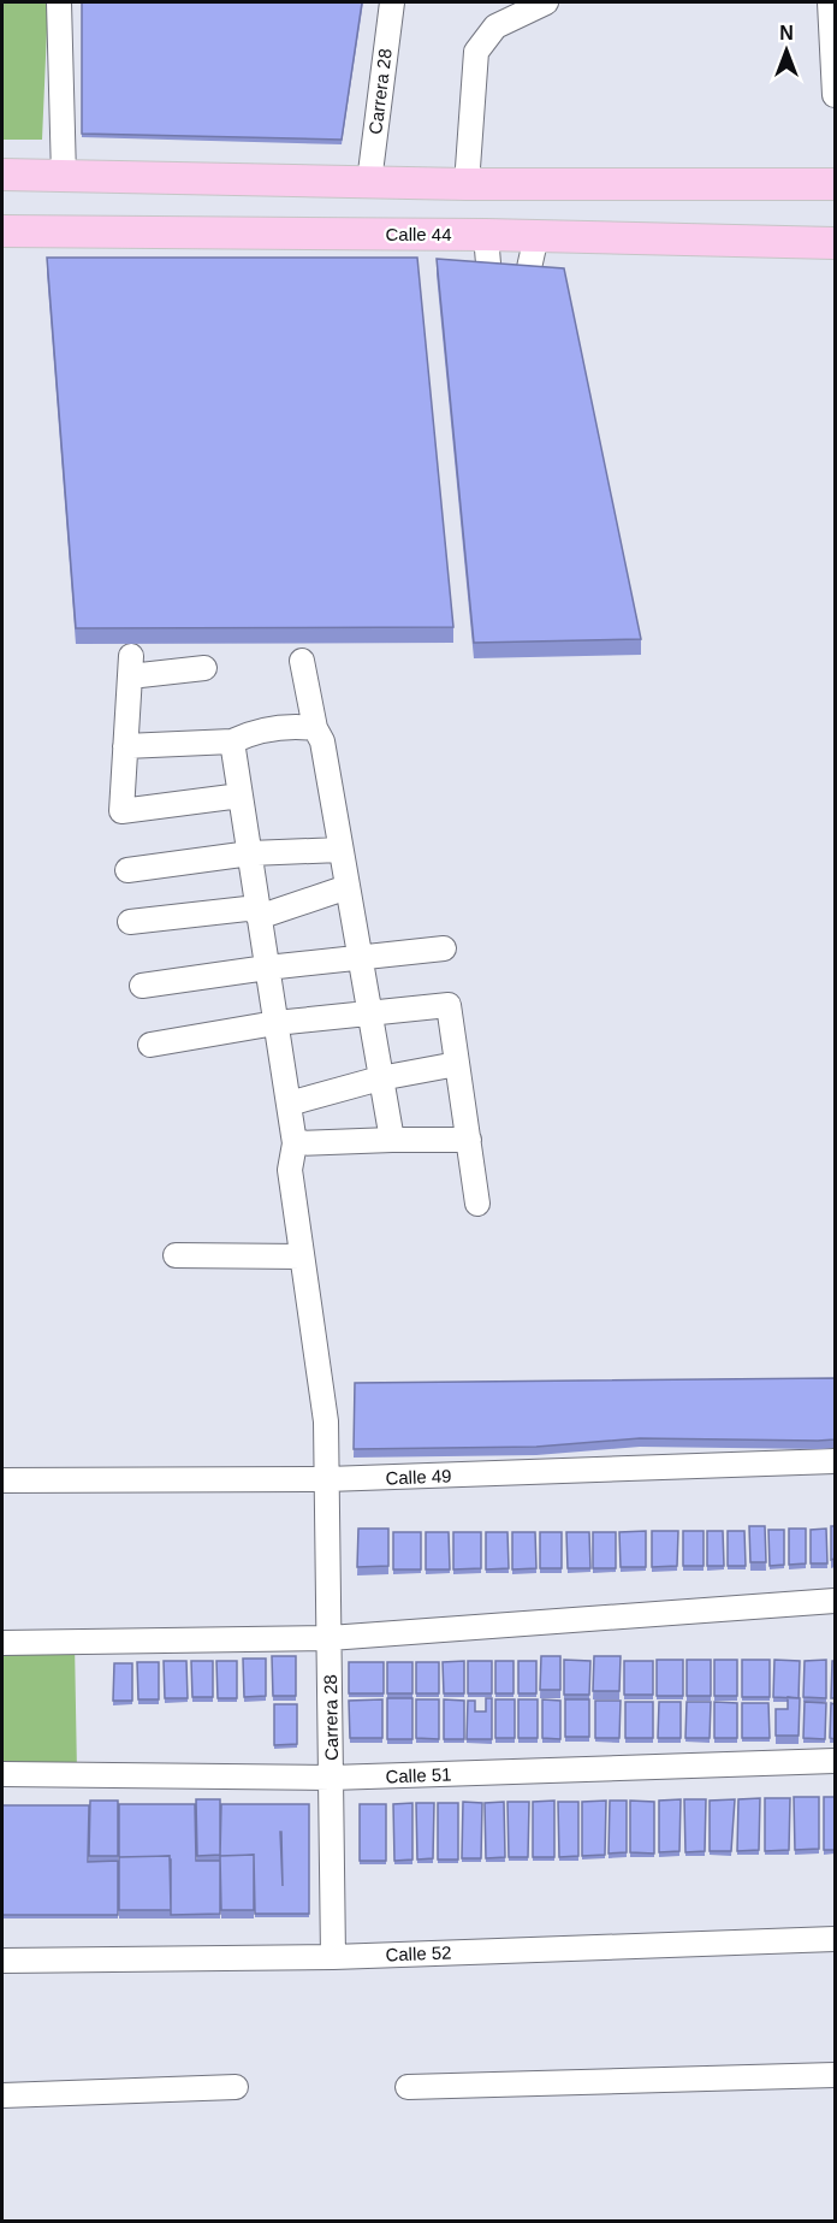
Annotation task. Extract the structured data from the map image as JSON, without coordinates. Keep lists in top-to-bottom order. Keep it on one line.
{"streets":{"main road":["Calle 44"],"street":["Carrera 28","Calle 49","Calle 51","Calle 52"]},"crossings":[["Carrera 28","Calle 49"],["Carrera 28","Calle 51"],["Carrera 28","Calle 52"]],"north":"top"}
